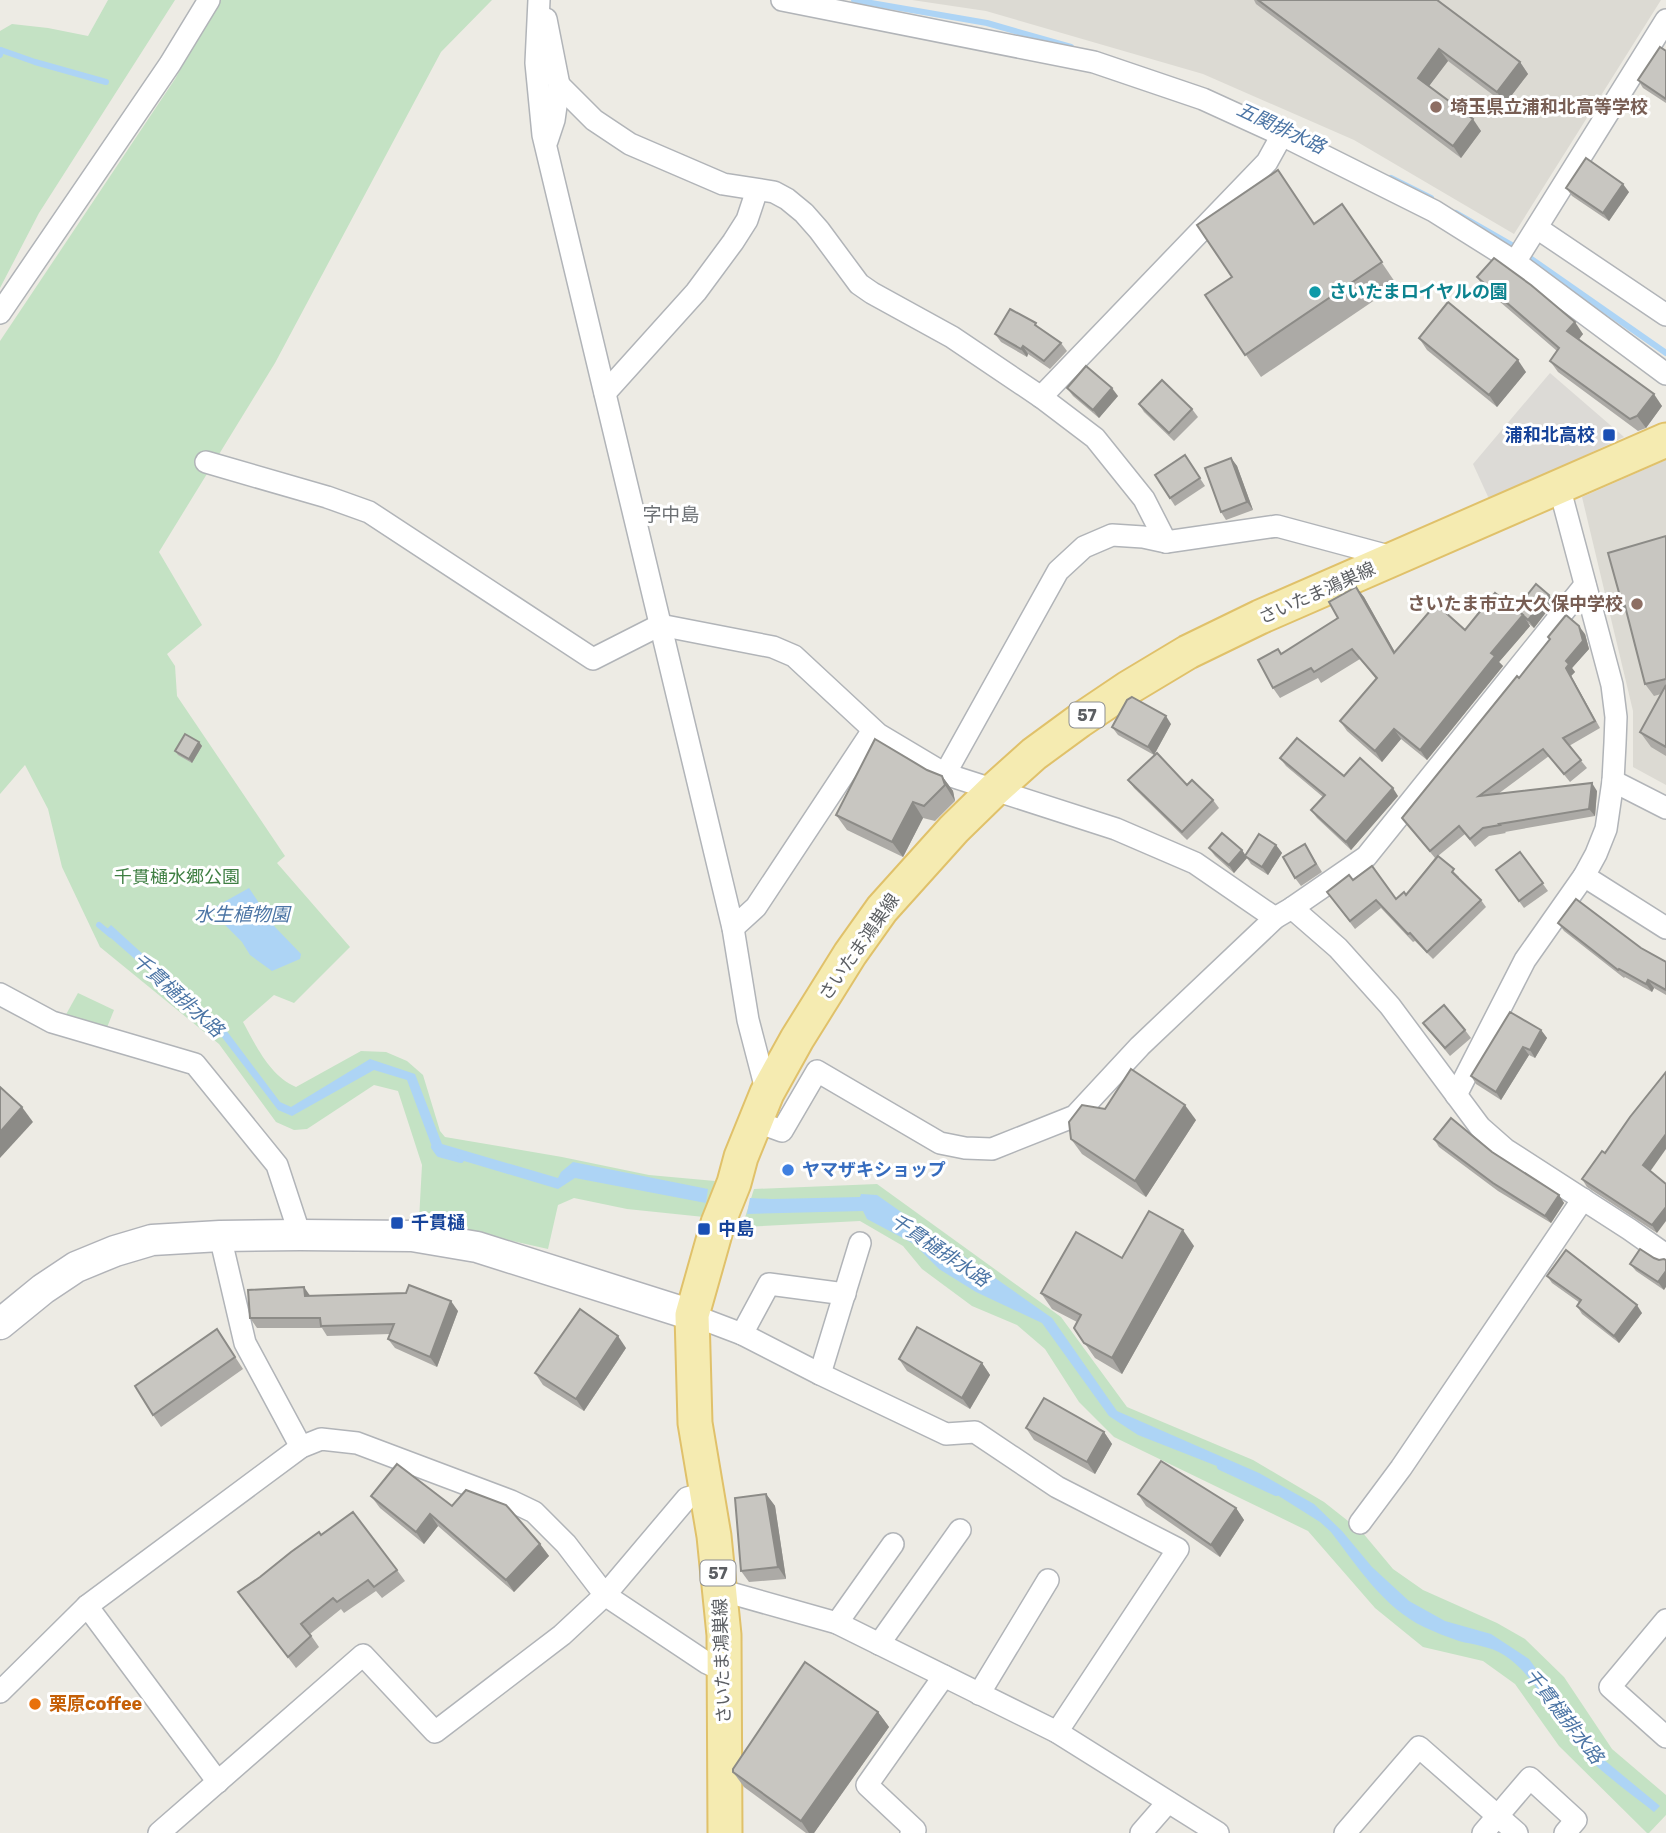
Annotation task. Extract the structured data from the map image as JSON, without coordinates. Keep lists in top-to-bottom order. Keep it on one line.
{"streets":{"main road":["さいたま鴻巣線","57"]},"districts":["字中島"],"water":["五関排水路","水生植物園","千貫樋排水路"],"parks":["千貫樋水郷公園"],"places":{"other":["埼玉県立浦和北高等学校","さいたまロイヤルの園","さいたま市立大久保中学校","ヤマザキショップ","栗原coffee"],"transit":["浦和北高校","千貫樋","中島"]}}
